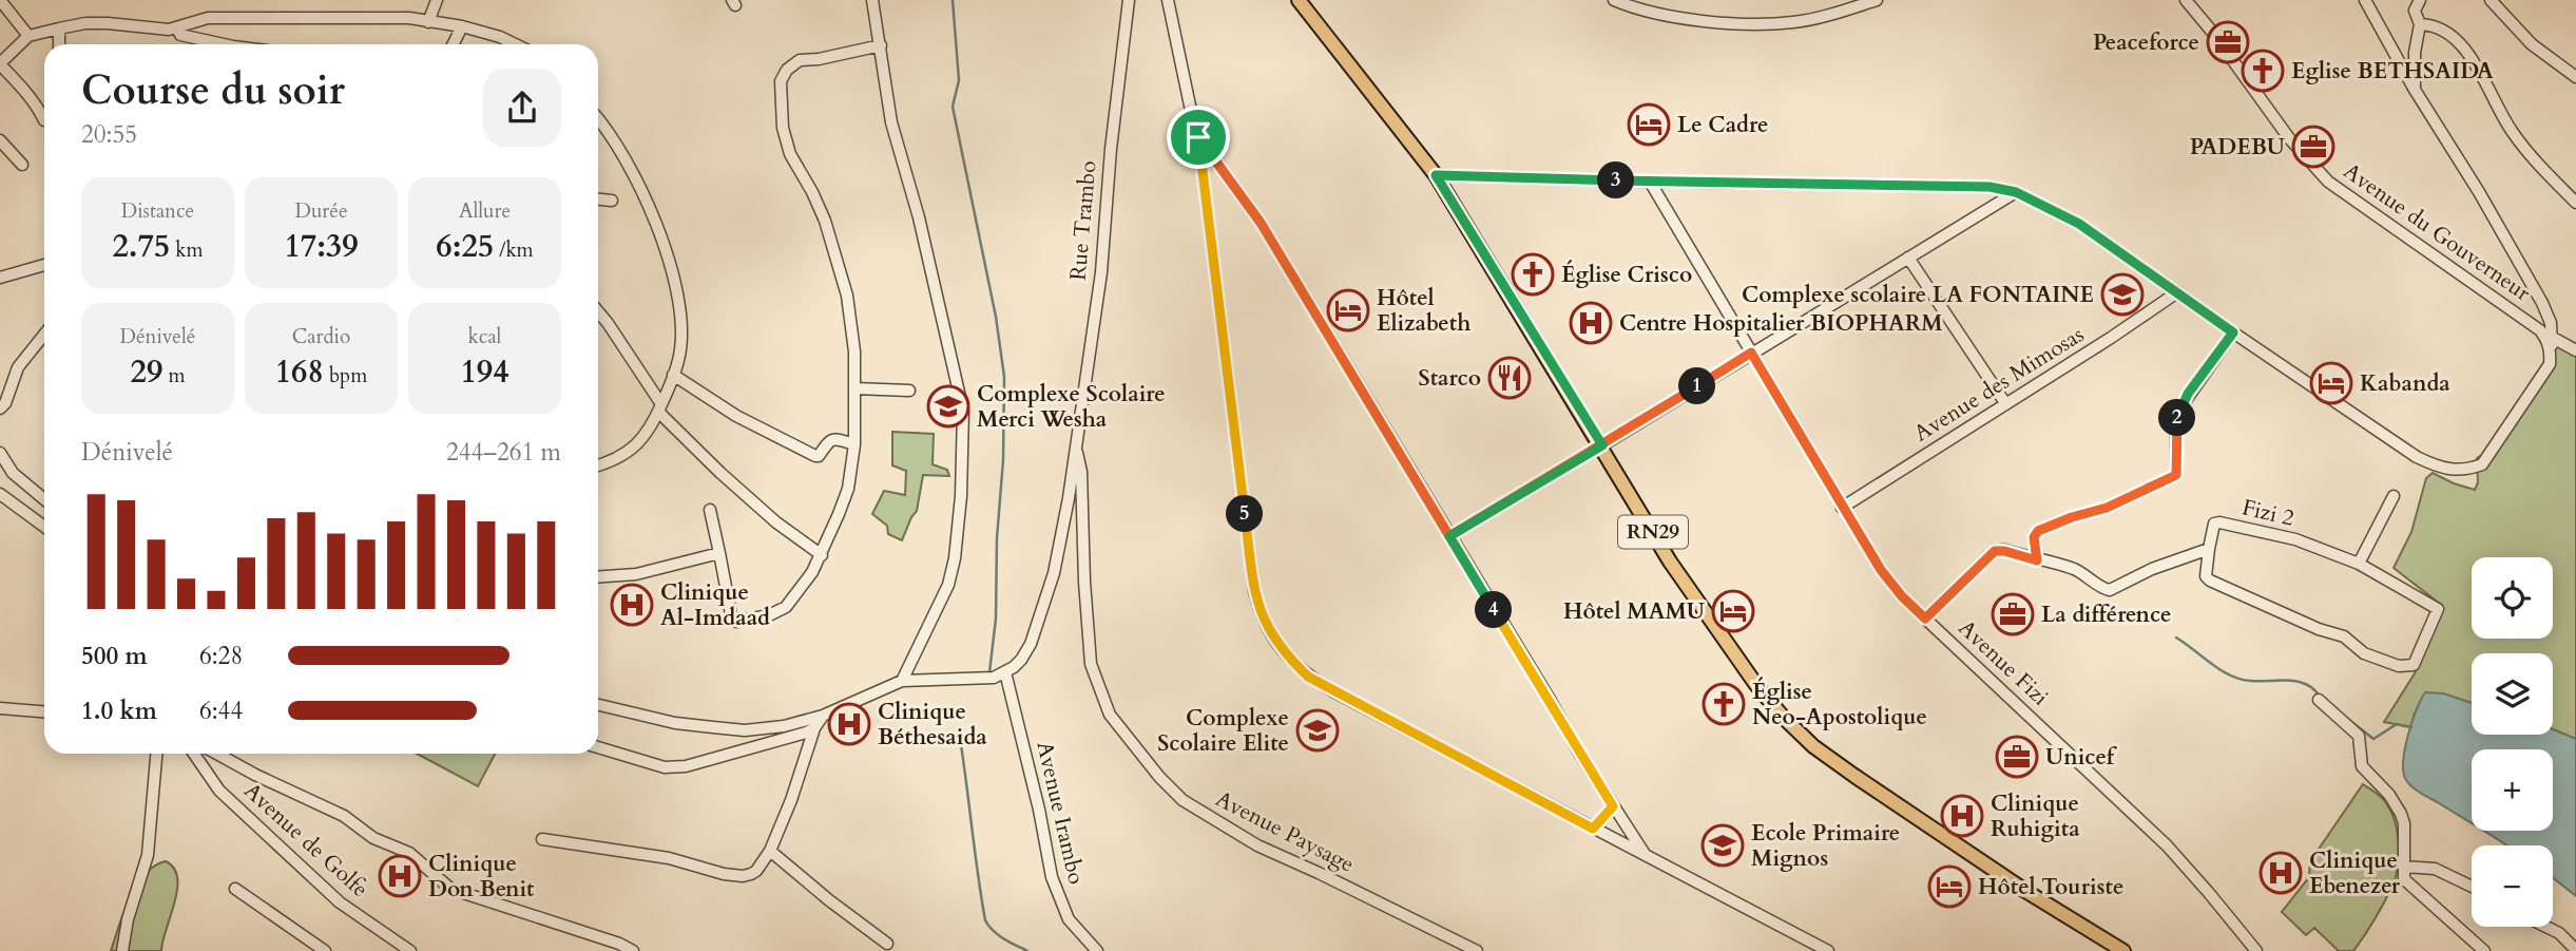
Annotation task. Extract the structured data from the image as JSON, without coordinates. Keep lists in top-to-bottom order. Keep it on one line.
{"streets":{"main road":["RN29"],"street":["Rue Trambo","Avenue du Gouverneur","Avenue des Mimosas","Fizi 2","Avenue Fizi","Avenue Irambo","Avenue Paysage","Avenue de Golfe"]},"crossings":[["Rue Trambo","Avenue Irambo"],["Rue Trambo","Avenue Paysage"],["Avenue des Mimosas","Avenue Fizi"]],"places":{"office":["Peaceforce","PADEBU","La différence","Unicef"],"church":["Eglise BETHSAIDA","Église Crisco","Église Neo-Apostolique"],"hotel":["Le Cadre","Hôtel Elizabeth","Kabanda","Hôtel MAMU","Hôtel Touriste"],"school or university":["Complexe scolaire LA FONTAINE","Complexe Scolaire Merci Wesha","Complexe Scolaire Elite","Ecole Primaire Mignos"],"hospital":["Centre Hospitalier BIOPHARM","Clinique Al-Imdaad","Clinique Béthesaida","Clinique Ruhigita","Clinique Ebenezer","Clinique Don Benit"],"restaurant":["Starco"]},"page":{"heading":["Course du soir","20:55"],"pins":["3","1","2","5","4"],"stats":[["Distance","2.75 km"],["Durée","17:39"],["Allure","6:25 /km"],["Dénivelé","29 m"],["Cardio","168 bpm"],["kcal","194"]],"chart":["Dénivelé","244–261 m"],"map_buttons":["+","−"],"list":[{"name":"500 m","note":"6:28"},{"name":"1.0 km","note":"6:44"}]}}
